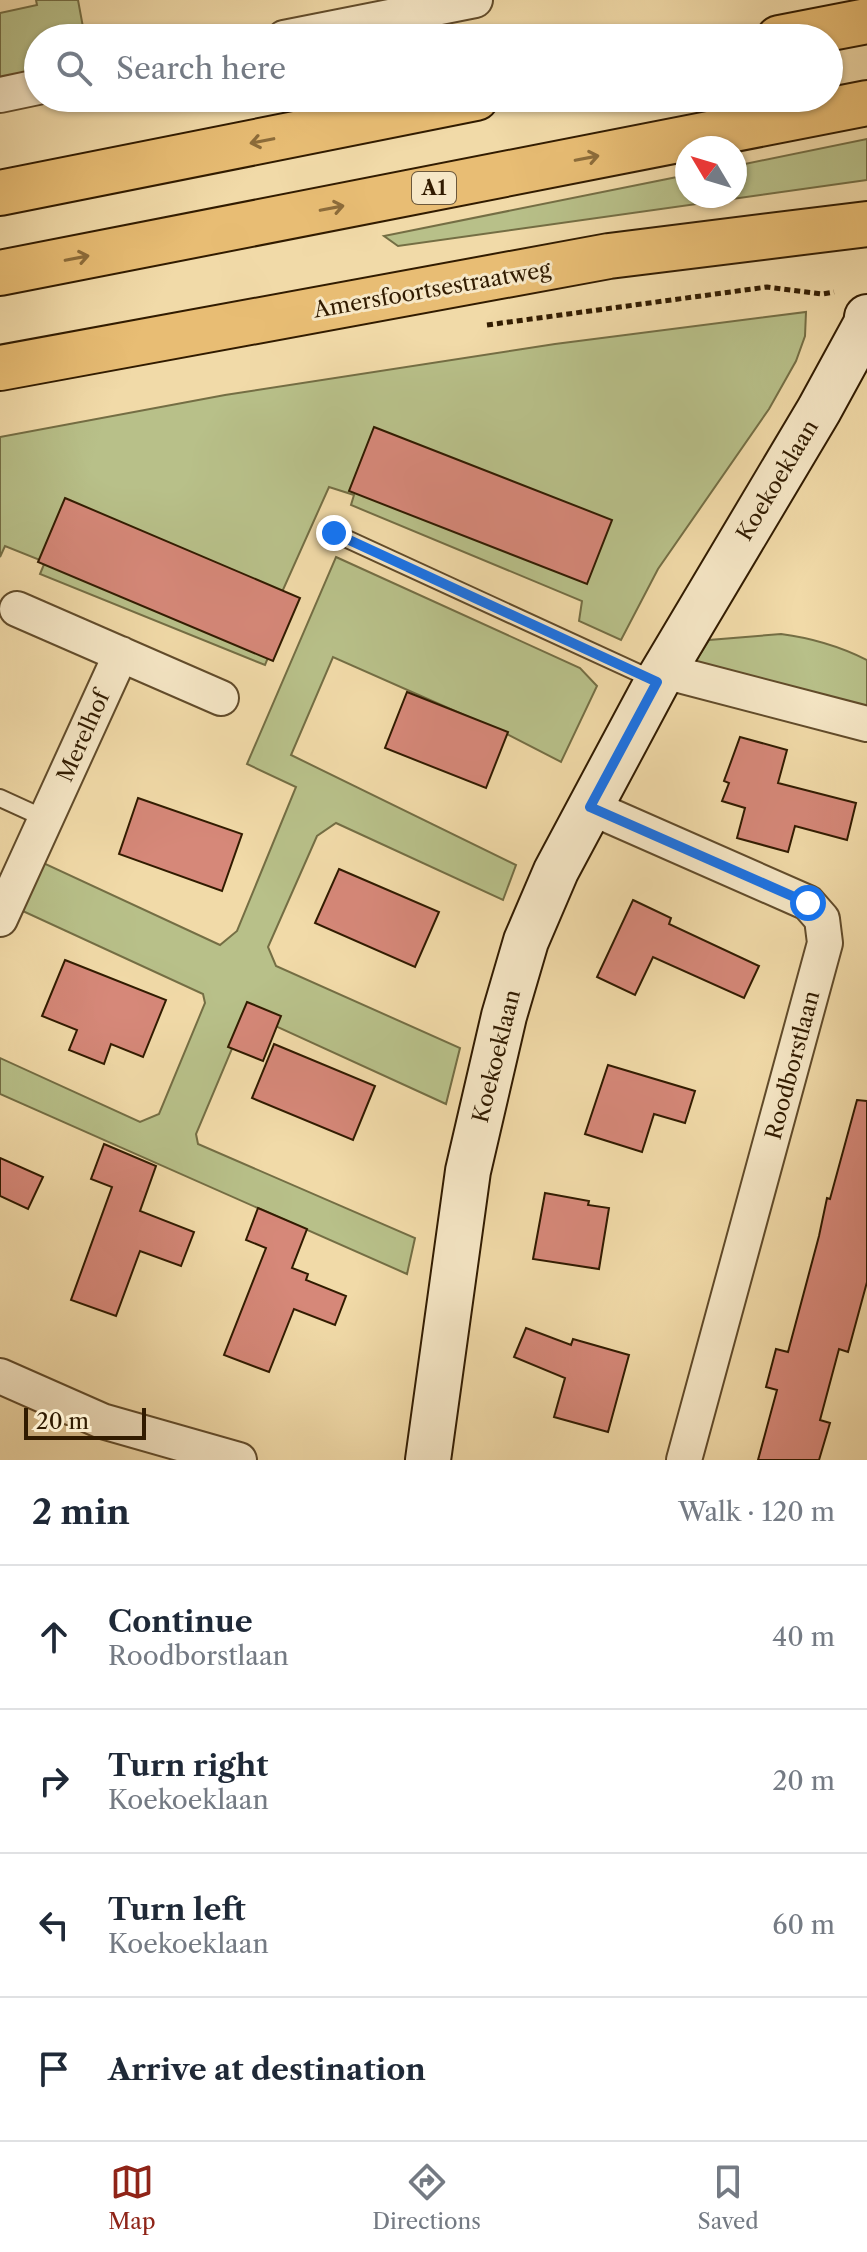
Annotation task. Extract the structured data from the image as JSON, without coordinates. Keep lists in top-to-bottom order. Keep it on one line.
{"streets":{"main road":["A1","Amersfoortsestraatweg"],"street":["Koekoeklaan","Merelhof","Roodborstlaan"]},"crossings":[["Amersfoortsestraatweg","Koekoeklaan"],["Koekoeklaan","Roodborstlaan"]],"scale_bar":"20 m","north":"top left","page":{"search":"Search here","scale":"20 m","heading":["2 min","Walk · 120 m"],"list":[["Continue","Roodborstlaan","40 m"],["Turn right","Koekoeklaan","20 m"],["Turn left","Koekoeklaan","60 m"],"Arrive at destination"],"nav":["Map","Directions","Saved"]}}
